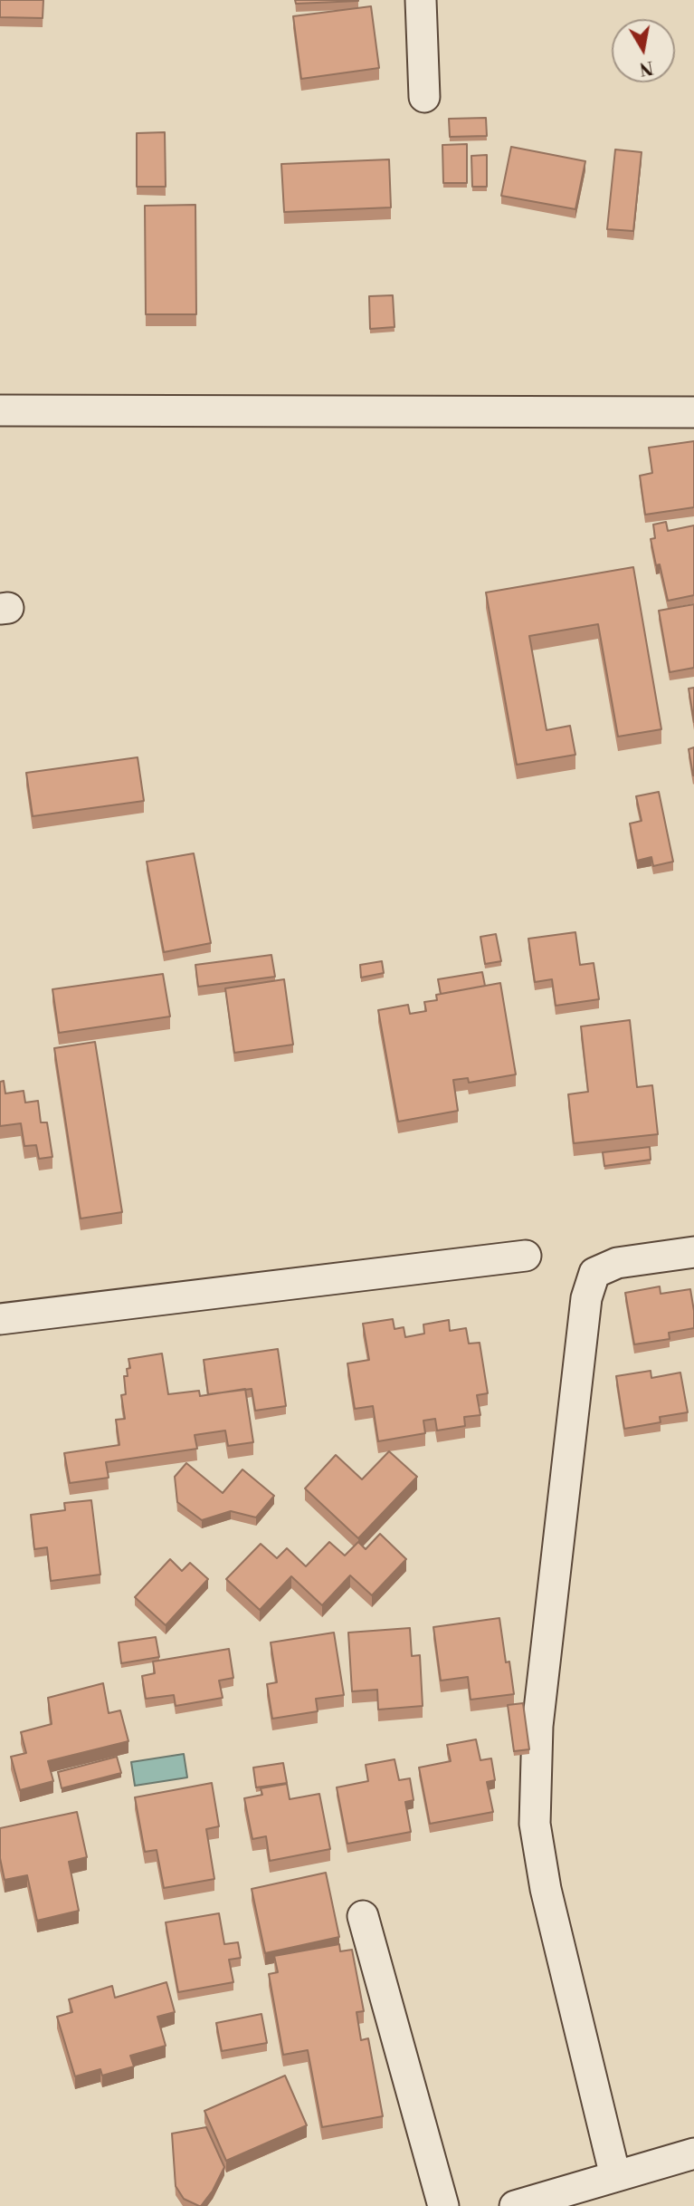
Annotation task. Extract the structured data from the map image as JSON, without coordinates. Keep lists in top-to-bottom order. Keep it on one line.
{"north":"bottom"}
